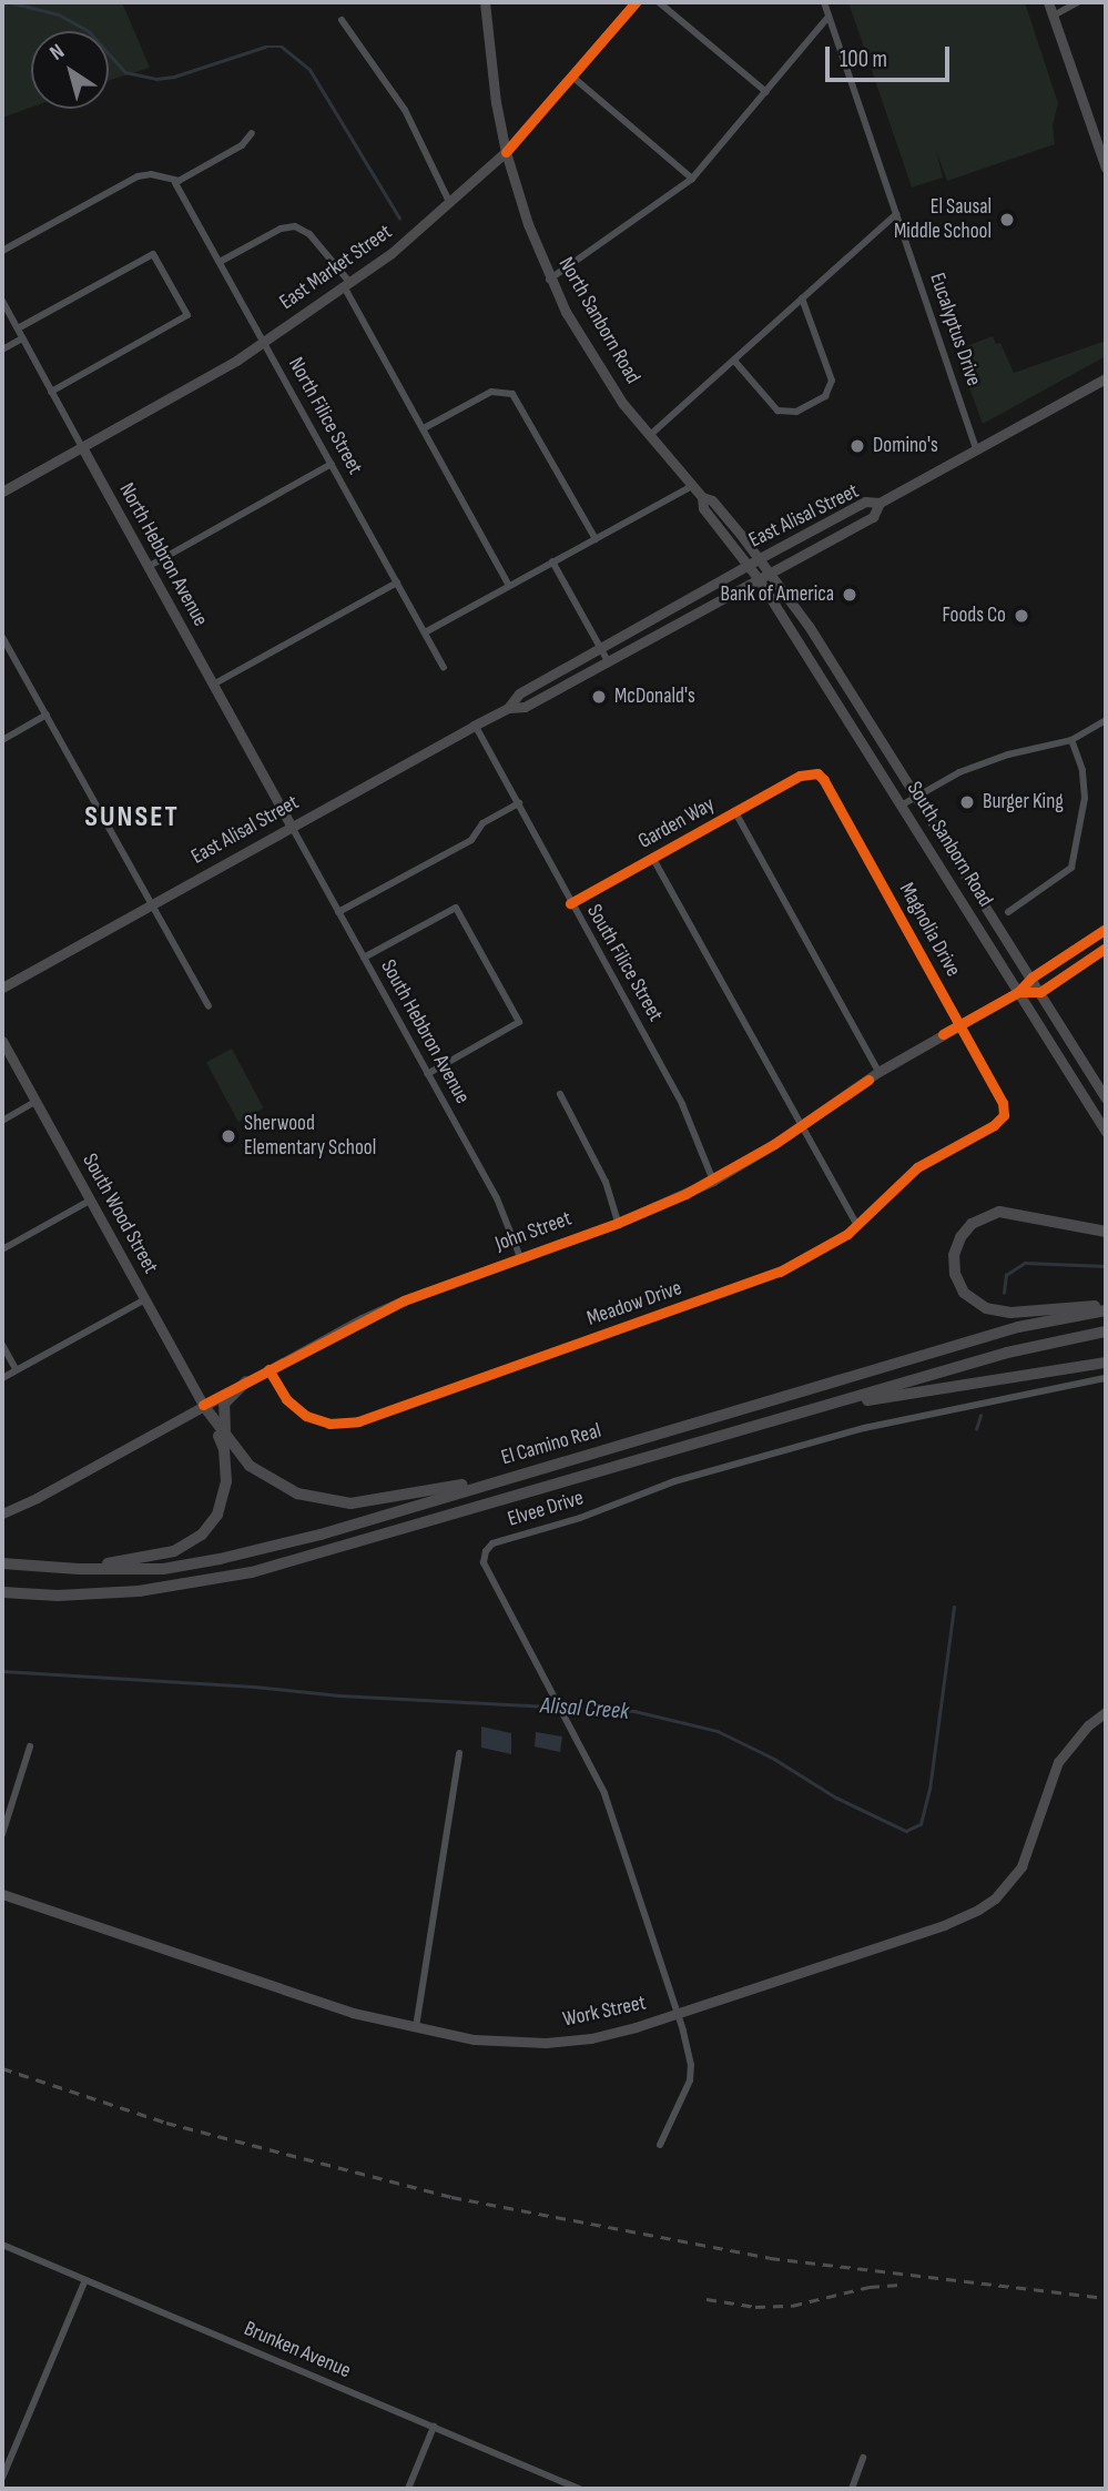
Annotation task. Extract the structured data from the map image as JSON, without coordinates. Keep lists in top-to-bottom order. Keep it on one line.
{"streets":{"highway":["El Camino Real"],"main road":["East Market Street","North Sanborn Road","East Alisal Street","North Hebbron Avenue","South Sanborn Road","South Wood Street","John Street","Work Street"],"street":["Eucalyptus Drive","North Filice Street","Garden Way","Magnolia Drive","South Filice Street","South Hebbron Avenue","Meadow Drive","Elvee Drive","Brunken Avenue"]},"crossings":[["East Market Street","North Sanborn Road"],["East Market Street","North Filice Street"],["East Market Street","North Hebbron Avenue"],["North Sanborn Road","East Alisal Street"],["North Sanborn Road","South Sanborn Road"],["Eucalyptus Drive","East Alisal Street"],["East Alisal Street","North Hebbron Avenue"],["East Alisal Street","South Sanborn Road"],["East Alisal Street","South Filice Street"],["East Alisal Street","South Hebbron Avenue"],["North Hebbron Avenue","South Hebbron Avenue"],["Garden Way","Magnolia Drive"],["Garden Way","South Filice Street"],["South Sanborn Road","John Street"],["Magnolia Drive","John Street"],["Magnolia Drive","Meadow Drive"],["South Filice Street","John Street"],["South Hebbron Avenue","John Street"],["South Wood Street","John Street"],["John Street","Meadow Drive"],["Elvee Drive","Work Street"]],"districts":["SUNSET"],"water":["Alisal Creek"],"places":["El Sausal Middle School","Domino's","Bank of America","Foods Co","McDonald's","Burger King","Sherwood Elementary School"],"scale_bar":"100 m","north":"top left"}
